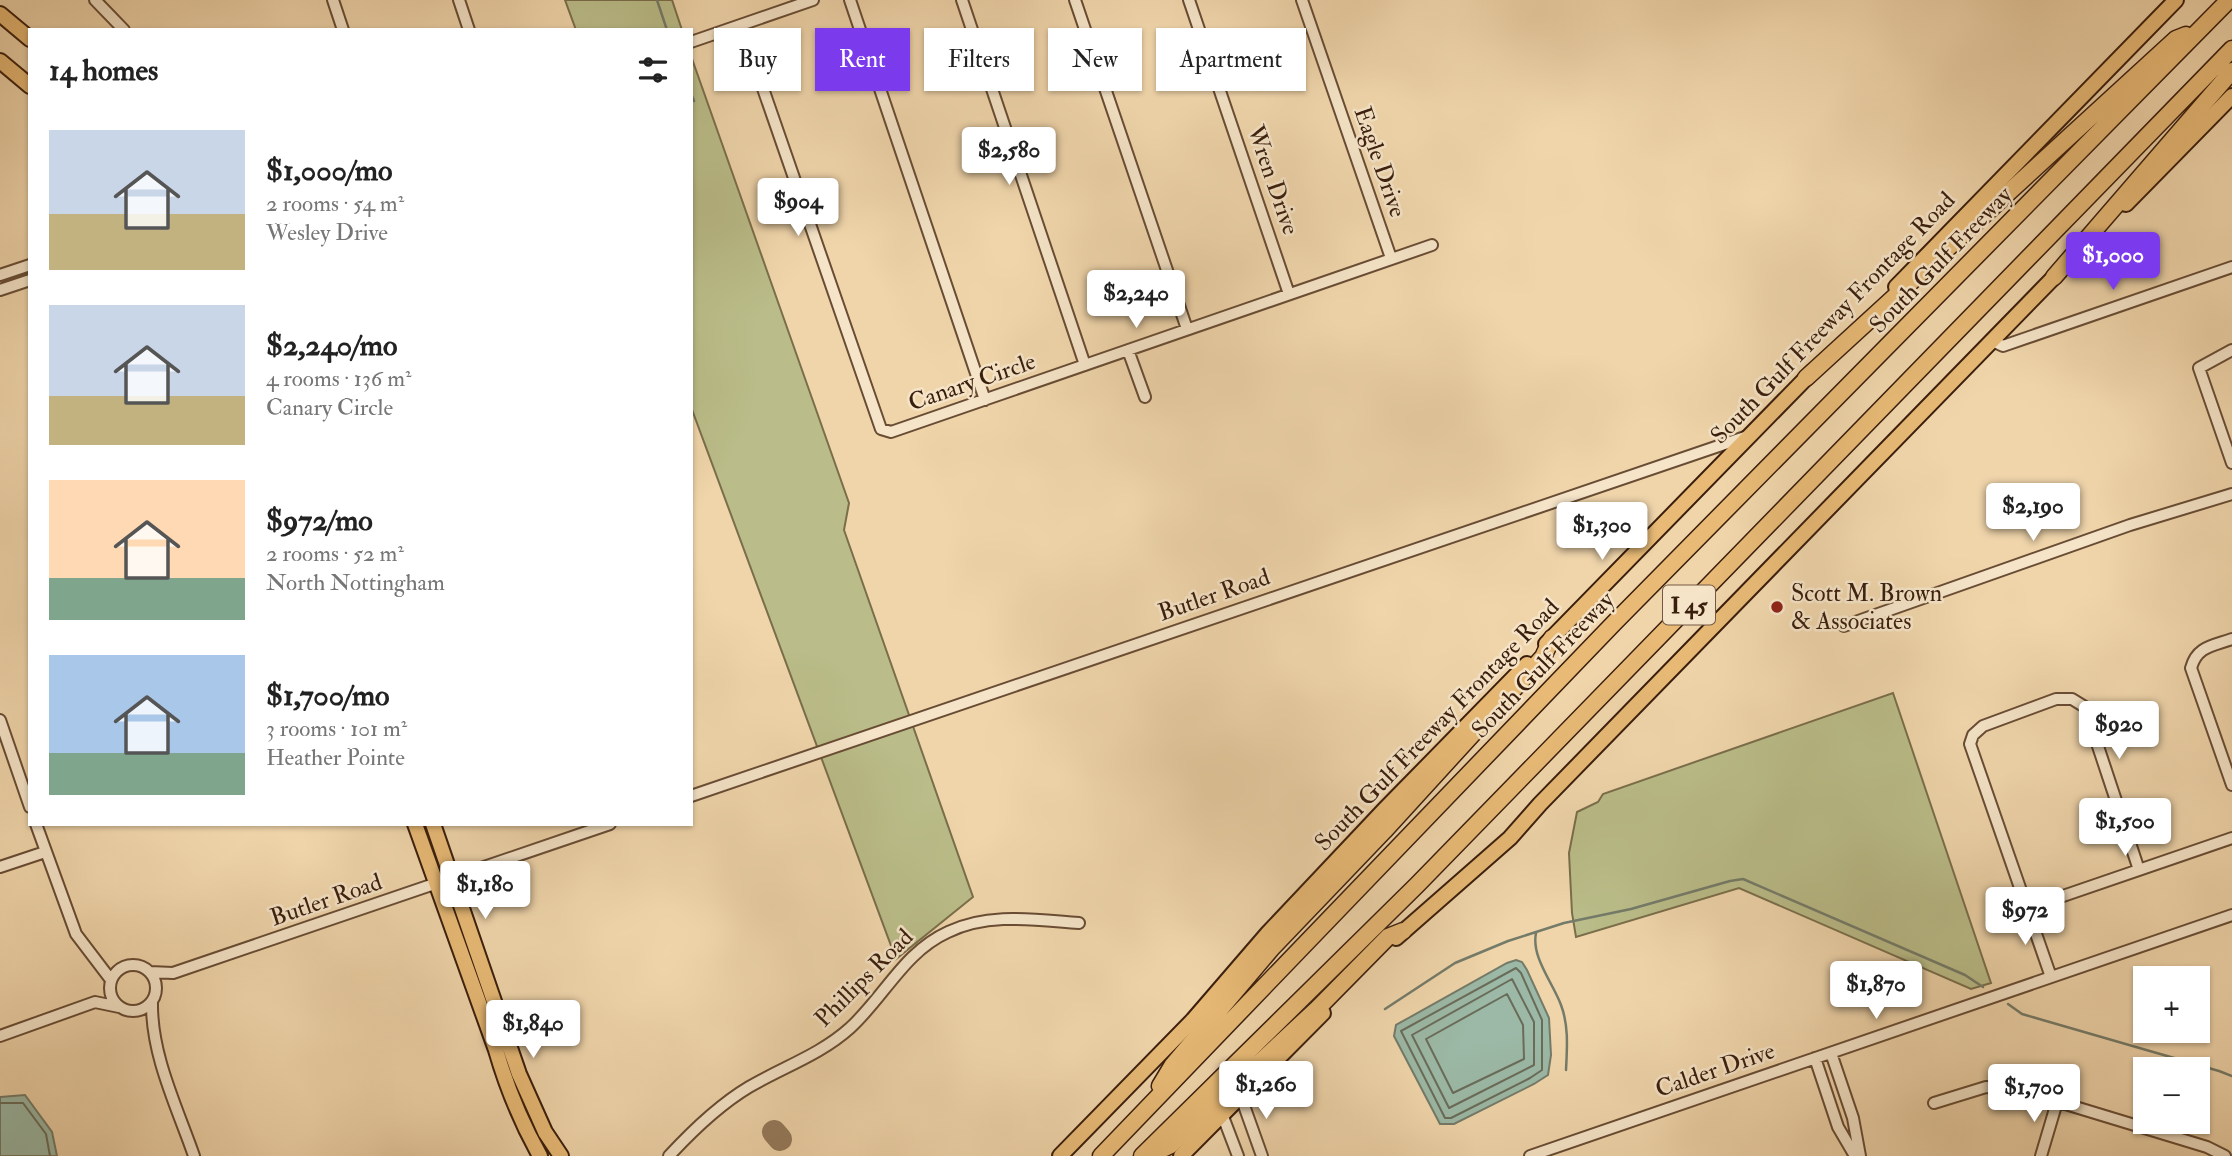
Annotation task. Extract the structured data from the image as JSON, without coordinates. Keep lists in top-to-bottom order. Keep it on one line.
{"streets":{"highway":["South Gulf Freeway","I 45"],"main road":["South Gulf Freeway Frontage Road"],"street":["Eagle Drive","Wren Drive","Canary Circle","Butler Road","Phillips Road","Calder Drive"]},"crossings":[["Eagle Drive","Canary Circle"],["Wren Drive","Canary Circle"],["South Gulf Freeway Frontage Road","Butler Road"]],"places":["Scott M. Brown & Associates"],"page":{"chip":["Buy","Rent","Filters","New","Apartment"],"heading":"14 homes","list":[{"name":"$1,000/mo","note":"2 rooms · 54 m² · Wesley Drive"},{"name":"$2,240/mo","note":"4 rooms · 136 m² · Canary Circle"},{"name":"$972/mo","note":"2 rooms · 52 m² · North Nottingham"},{"name":"$1,700/mo","note":"3 rooms · 101 m² · Heather Pointe"}],"price":["$2,580","$904","$1,000","$2,240","$2,190","$1,300","$920","$1,500","$1,180","$972","$1,870","$1,840","$1,260","$1,700"],"map_buttons":["+","−"]}}
